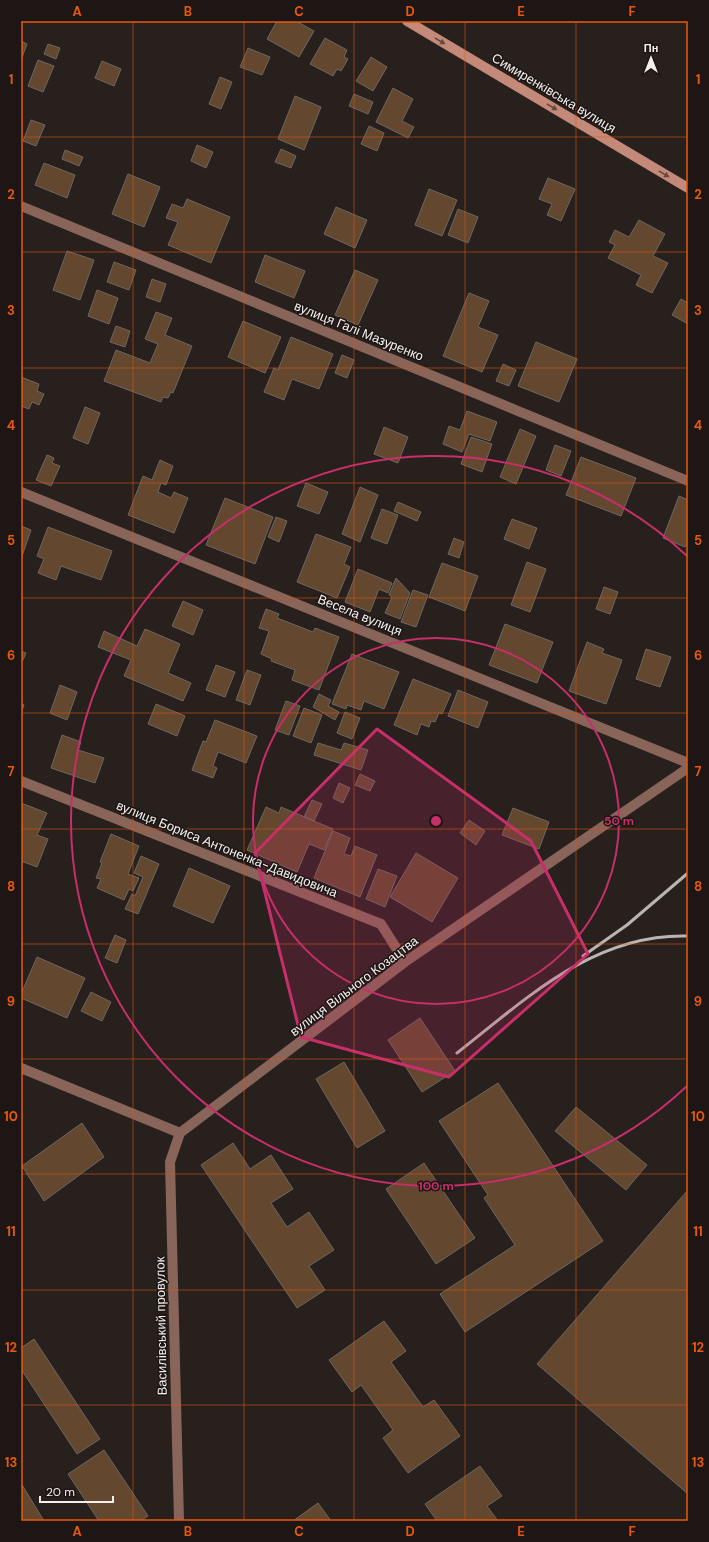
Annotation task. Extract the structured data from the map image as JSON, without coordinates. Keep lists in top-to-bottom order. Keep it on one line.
{"streets":{"main road":["Симиренківська вулиця"],"street":["вулиця Галі Мазуренко","Весела вулиця","вулиця Бориса Антоненка-Давидовича","вулиця Вільного Козацтва","Василівський провулок"]},"crossings":[["вулиця Бориса Антоненка-Давидовича","вулиця Вільного Козацтва"],["вулиця Вільного Козацтва","Василівський провулок"]],"one_way":["Симиренківська вулиця"],"scale_bar":"20 m","north":"top","grid":{"columns":["A","B","C","D","E","F"],"rows":["1","2","3","4","5","6","7","8","9","10","11","12","13"]},"rings":["50 m","100 m"]}
